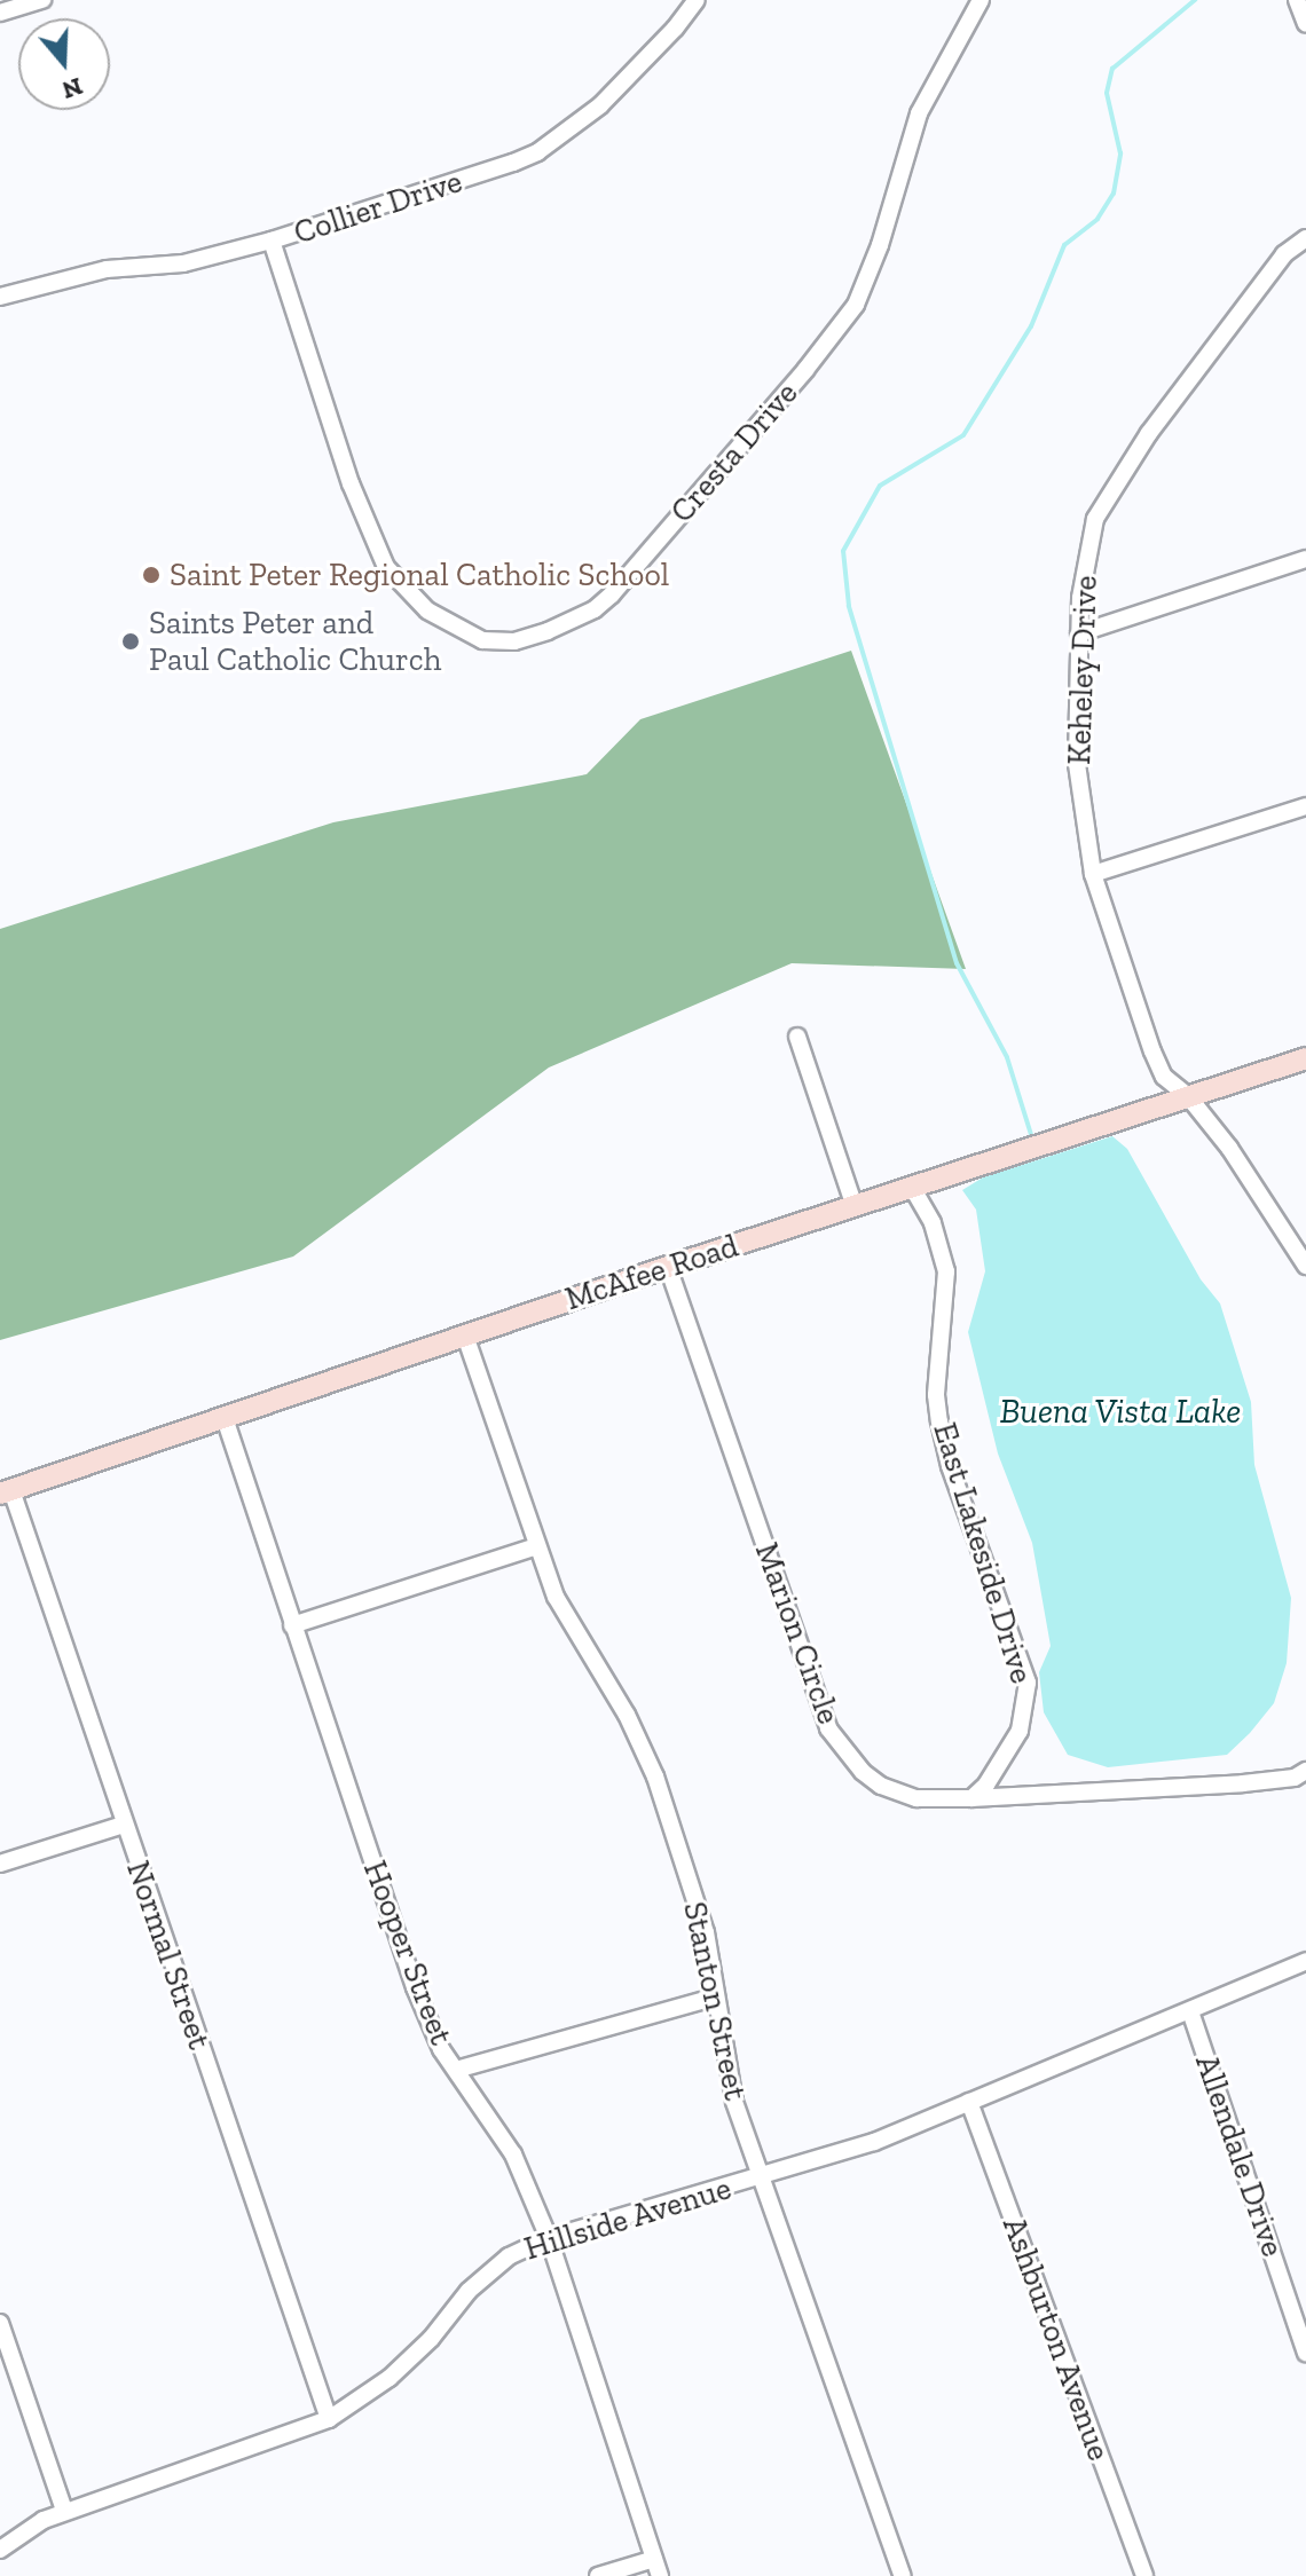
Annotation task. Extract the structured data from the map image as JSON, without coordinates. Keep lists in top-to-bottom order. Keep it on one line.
{"streets":{"street":["Collier Drive","Cresta Drive","Keheley Drive","McAfee Road","East Lakeside Drive","Marion Circle","Hooper Street","Normal Street","Stanton Street","Allendale Drive","Hillside Avenue","Ashburton Avenue"]},"crossings":[["Collier Drive","Cresta Drive"],["Keheley Drive","McAfee Road"],["McAfee Road","East Lakeside Drive"],["McAfee Road","Marion Circle"],["McAfee Road","Hooper Street"],["McAfee Road","Normal Street"],["McAfee Road","Stanton Street"],["East Lakeside Drive","Marion Circle"],["Hooper Street","Hillside Avenue"],["Normal Street","Hillside Avenue"],["Stanton Street","Hillside Avenue"],["Allendale Drive","Hillside Avenue"],["Hillside Avenue","Ashburton Avenue"]],"water":["Buena Vista Lake"],"places":["Saint Peter Regional Catholic School","Saints Peter and Paul Catholic Church"],"north":"bottom"}
